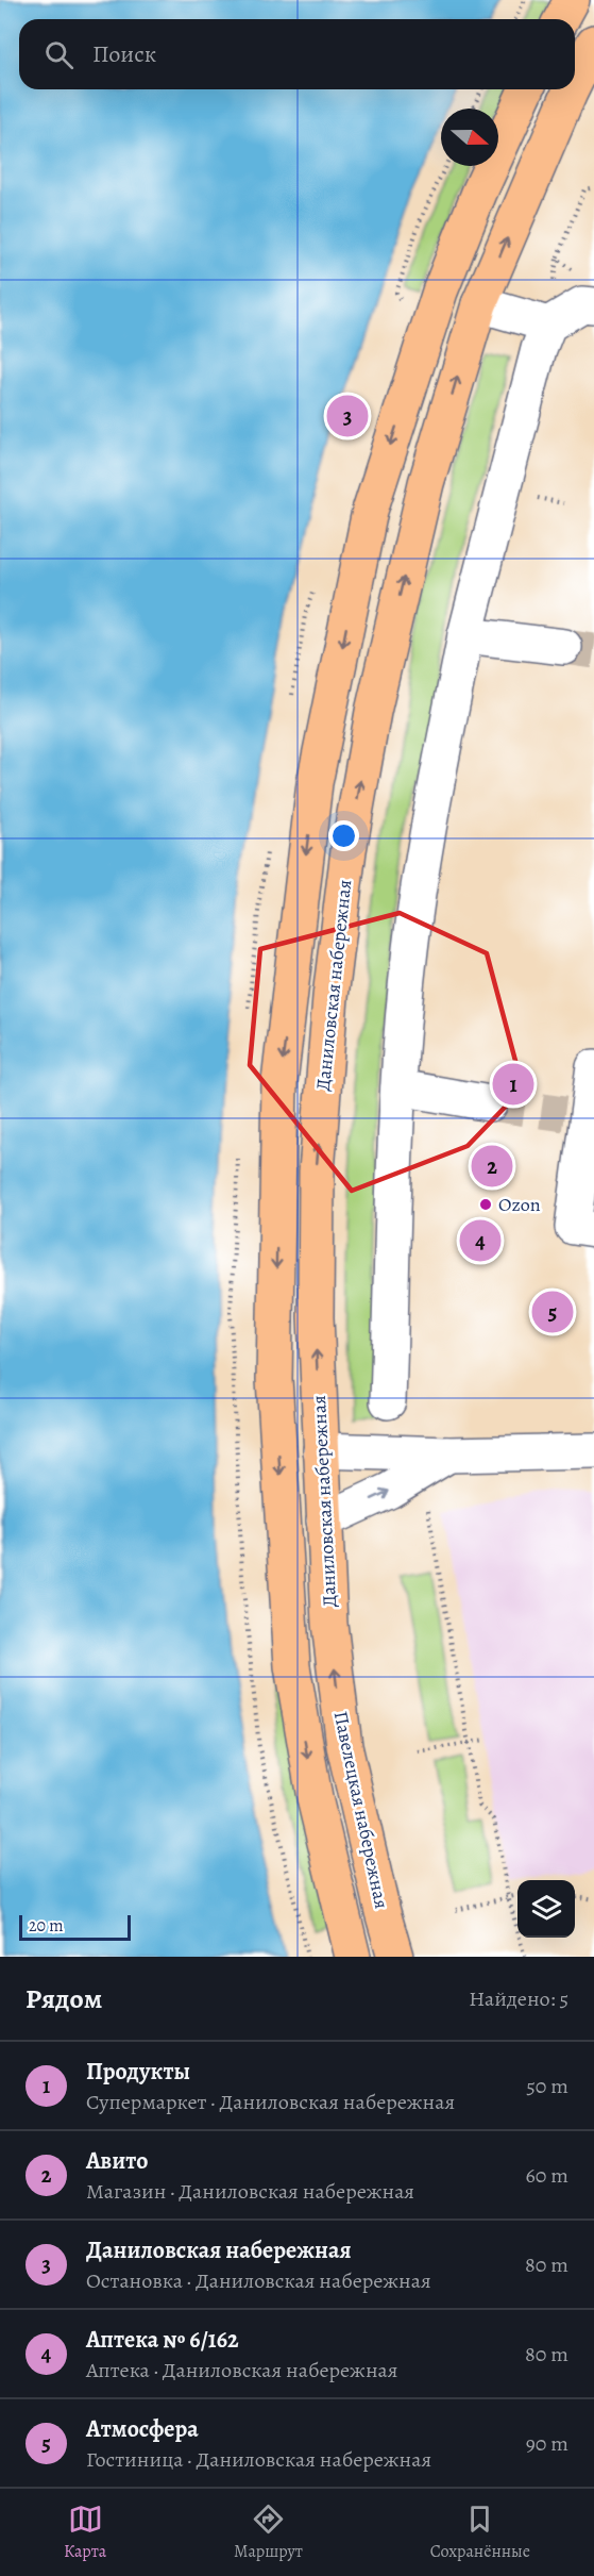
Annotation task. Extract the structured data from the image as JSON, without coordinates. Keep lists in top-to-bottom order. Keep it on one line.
{"streets":{"main road":["Даниловская набережная","Павелецкая набережная"]},"crossings":[["Даниловская набережная","Павелецкая набережная"]],"one_way":["Даниловская набережная"],"places":["Ozon"],"scale_bar":"20 m","north":"right","page":{"search":"Поиск","pins":["3","1","2","4","5"],"scale":"20 m","heading":["Рядом","Найдено: 5"],"list":[{"mark":"1","name":"Продукты","note":"Супермаркет · Даниловская набережная","value":"50 m"},{"mark":"2","name":"Авито","note":"Магазин · Даниловская набережная","value":"60 m"},{"mark":"3","name":"Даниловская набережная","note":"Остановка · Даниловская набережная","value":"80 m"},{"mark":"4","name":"Аптека № 6/162","note":"Аптека · Даниловская набережная","value":"80 m"},{"mark":"5","name":"Атмосфера","note":"Гостиница · Даниловская набережная","value":"90 m"}],"nav":["Карта","Маршрут","Сохранённые"]}}
